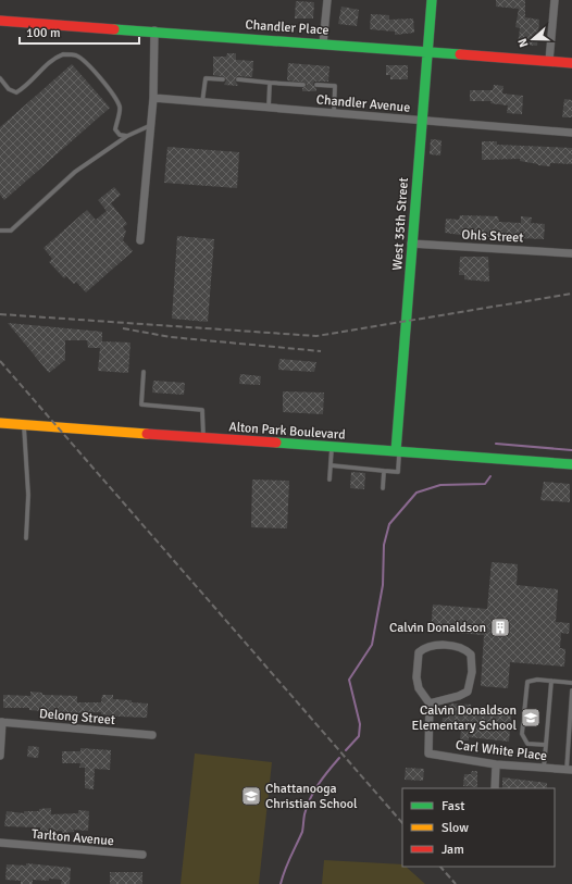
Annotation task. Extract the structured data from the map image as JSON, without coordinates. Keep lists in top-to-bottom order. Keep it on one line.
{"streets":{"street":["Chandler Place","Chandler Avenue","West 35th Street","Ohls Street","Alton Park Boulevard","Delong Street","Carl White Place","Tarlton Avenue"]},"crossings":[["Chandler Place","West 35th Street"],["Chandler Avenue","West 35th Street"],["West 35th Street","Ohls Street"],["West 35th Street","Alton Park Boulevard"]],"places":{"building":["Calvin Donaldson"],"school or university":["Calvin Donaldson Elementary School","Chattanooga Christian School"]},"legend":["Fast","Slow","Jam"],"scale_bar":"100 m","north":"left"}
